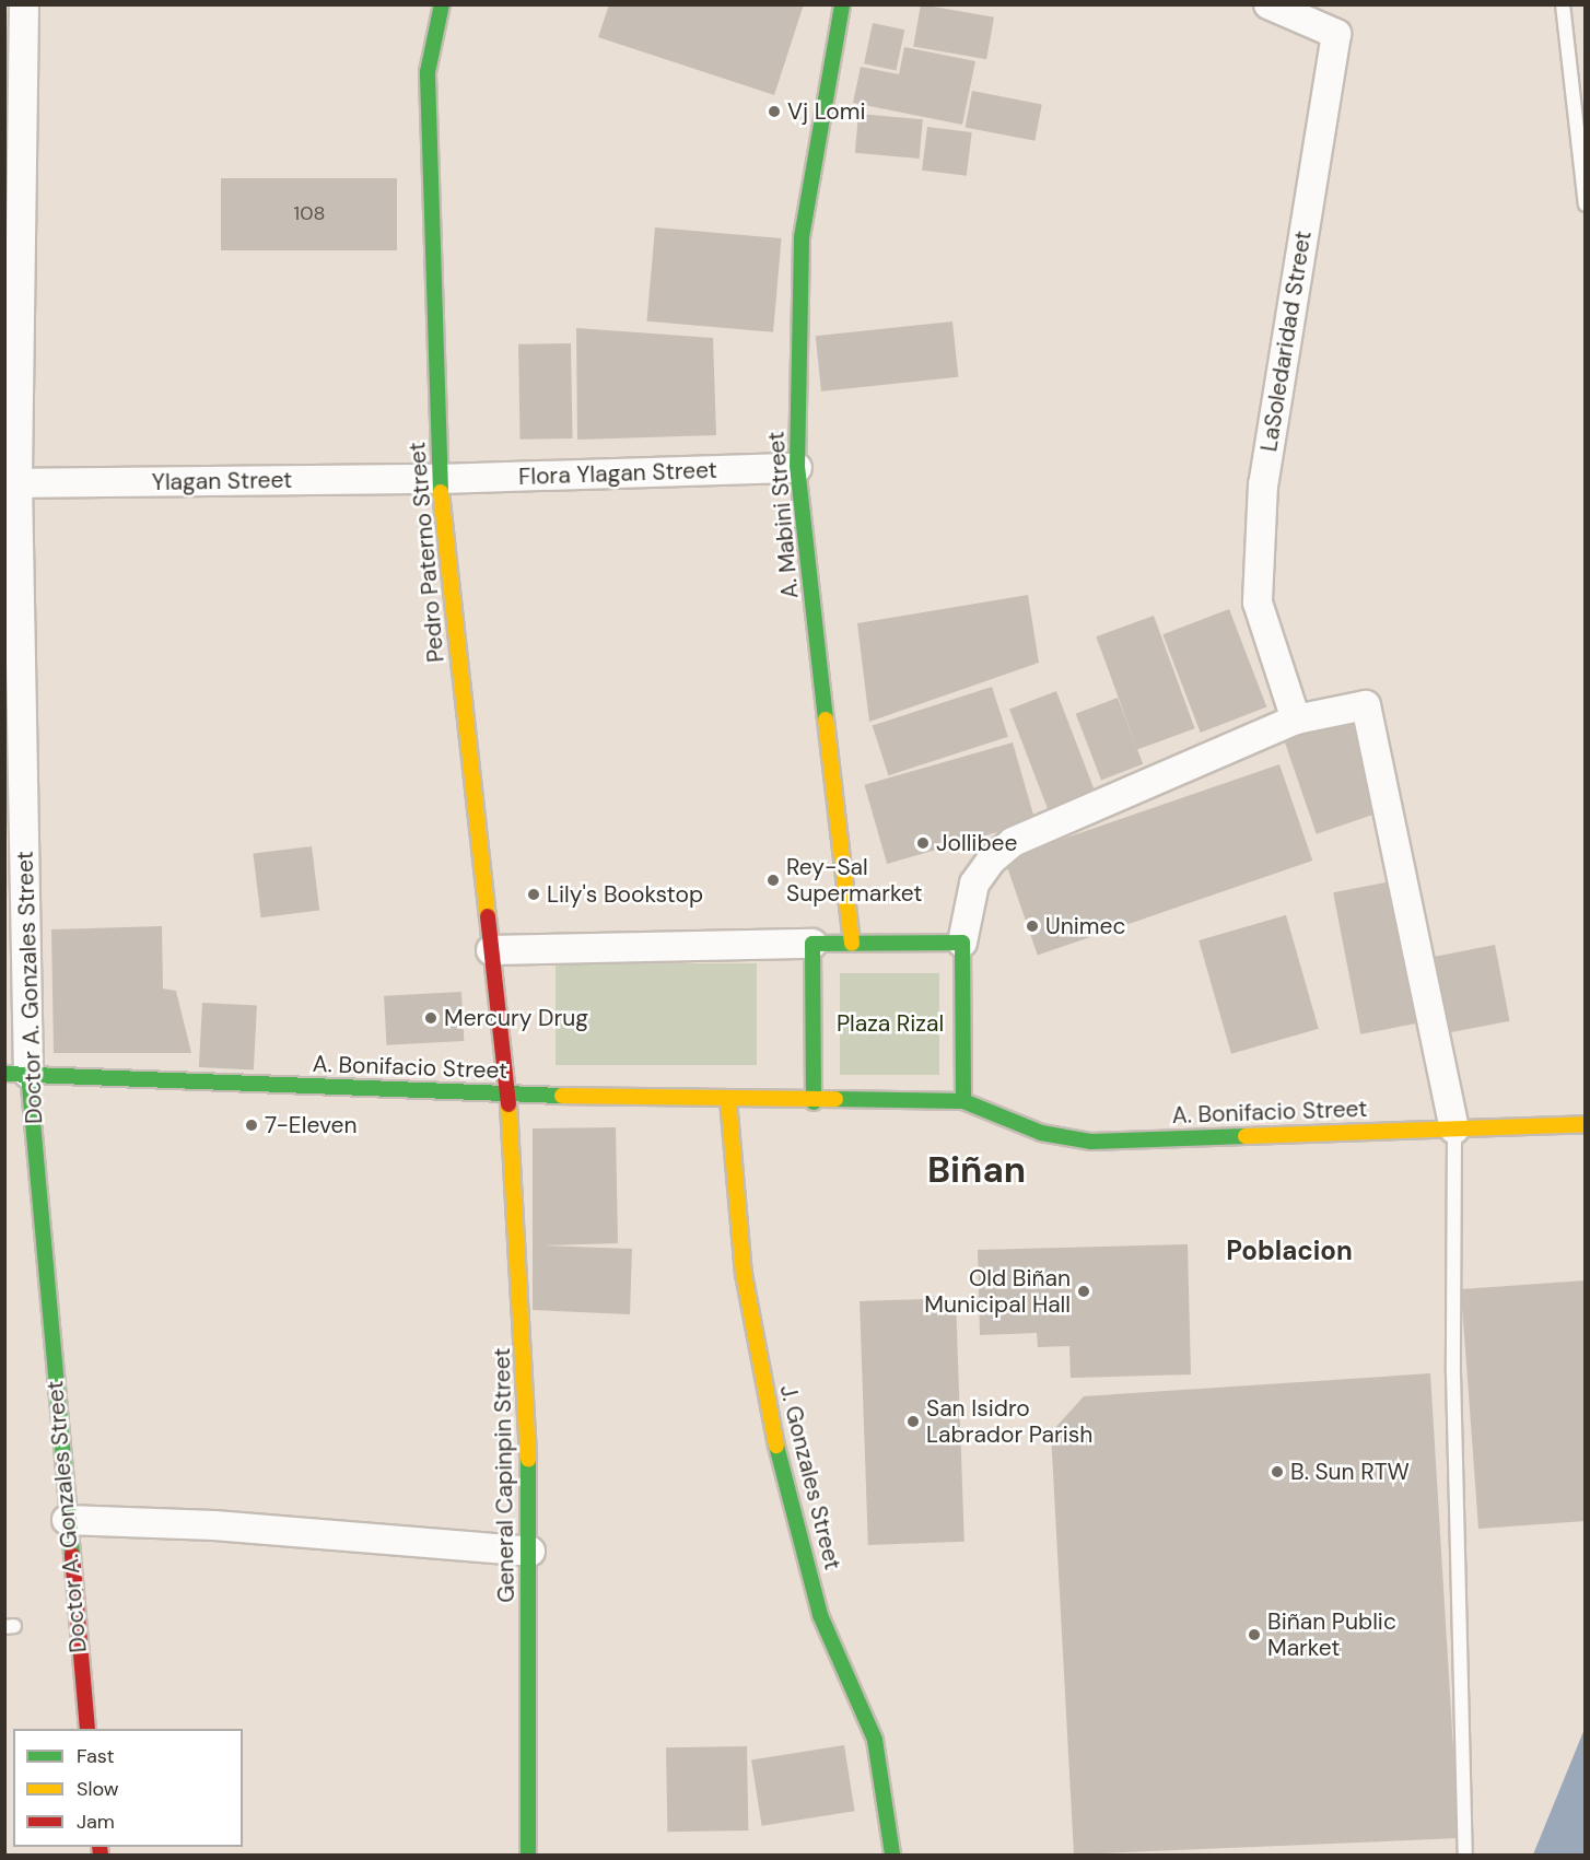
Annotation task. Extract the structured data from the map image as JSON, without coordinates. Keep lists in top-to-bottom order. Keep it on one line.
{"streets":{"street":["LaSoledaridad Street","Flora Ylagan Street","Ylagan Street","A. Mabini Street","Pedro Paterno Street","Doctor A. Gonzales Street","A. Bonifacio Street","General Capinpin Street","J. Gonzales Street"]},"crossings":[["Flora Ylagan Street","Ylagan Street"],["Flora Ylagan Street","A. Mabini Street"],["Flora Ylagan Street","Pedro Paterno Street"],["Ylagan Street","Pedro Paterno Street"],["Ylagan Street","Doctor A. Gonzales Street"],["Pedro Paterno Street","A. Bonifacio Street"],["Pedro Paterno Street","General Capinpin Street"],["Doctor A. Gonzales Street","A. Bonifacio Street"],["A. Bonifacio Street","General Capinpin Street"],["A. Bonifacio Street","J. Gonzales Street"]],"districts":["Biñan","Poblacion"],"parks":["Plaza Rizal"],"places":["Vj Lomi","Jollibee","Rey-Sal Supermarket","Lily's Bookstop","Unimec","Mercury Drug","7-Eleven","Old Biñan Municipal Hall","San Isidro Labrador Parish","B. Sun RTW","Biñan Public Market"],"house_numbers":["108"],"legend":["Fast","Slow","Jam"]}
